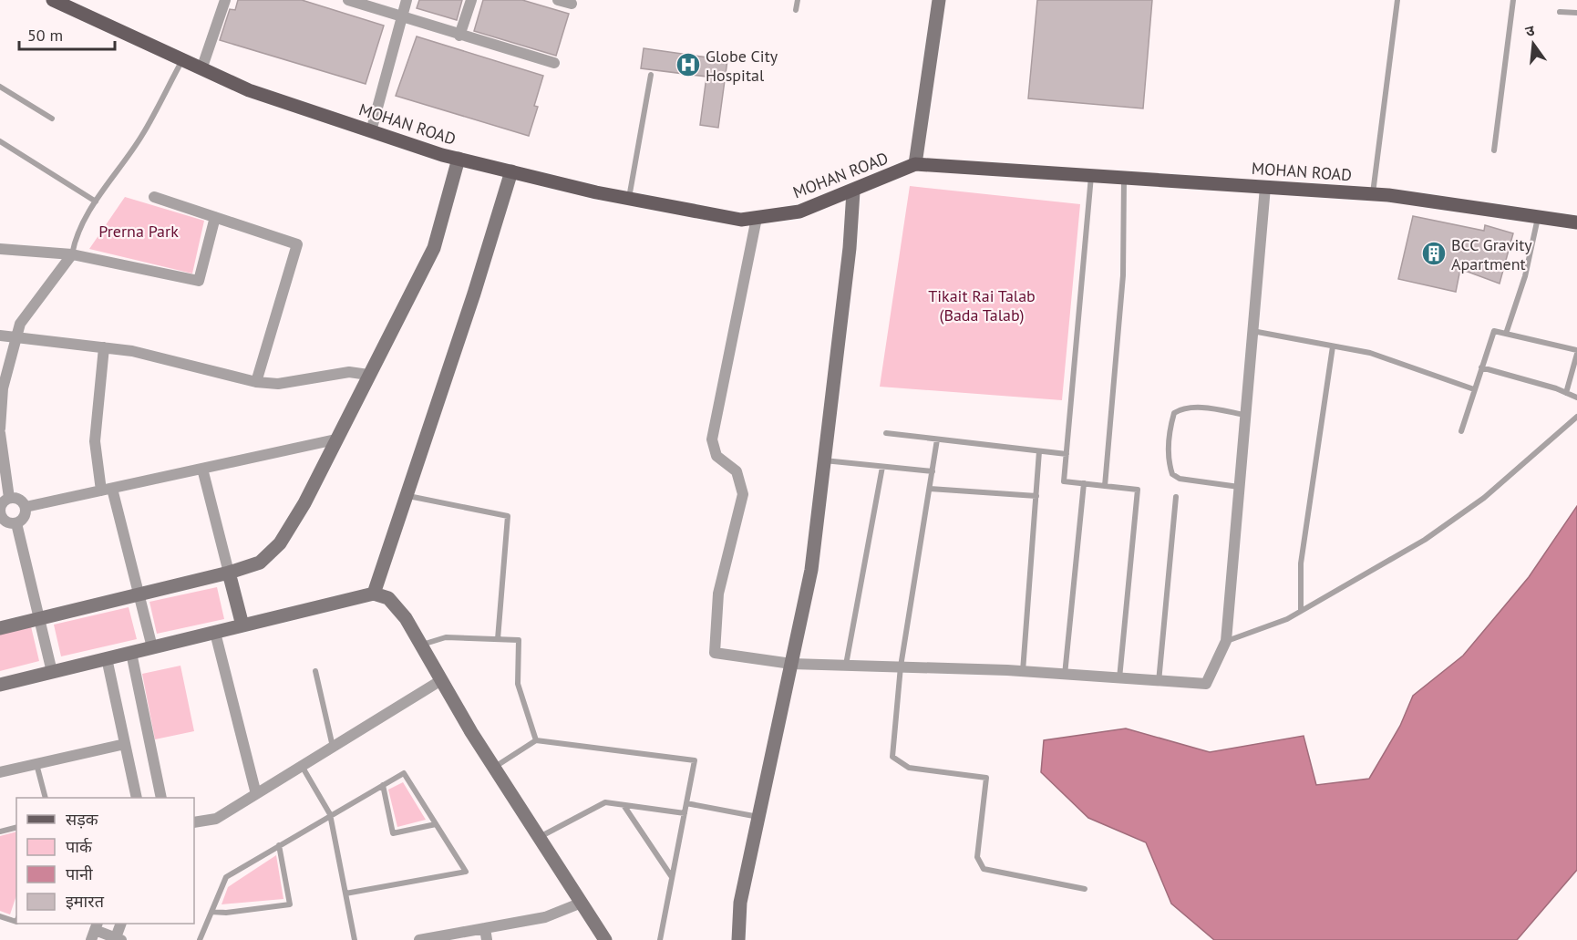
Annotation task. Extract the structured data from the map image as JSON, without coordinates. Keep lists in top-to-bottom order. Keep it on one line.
{"streets":{"main road":["MOHAN ROAD"]},"parks":["Prerna Park","Tikait Rai Talab (Bada Talab)"],"places":{"hospital":["Globe City Hospital"],"building":["BCC Gravity Apartment"]},"legend":["सड़क","पार्क","पानी","इमारत"],"scale_bar":"50 m","north":"top"}
